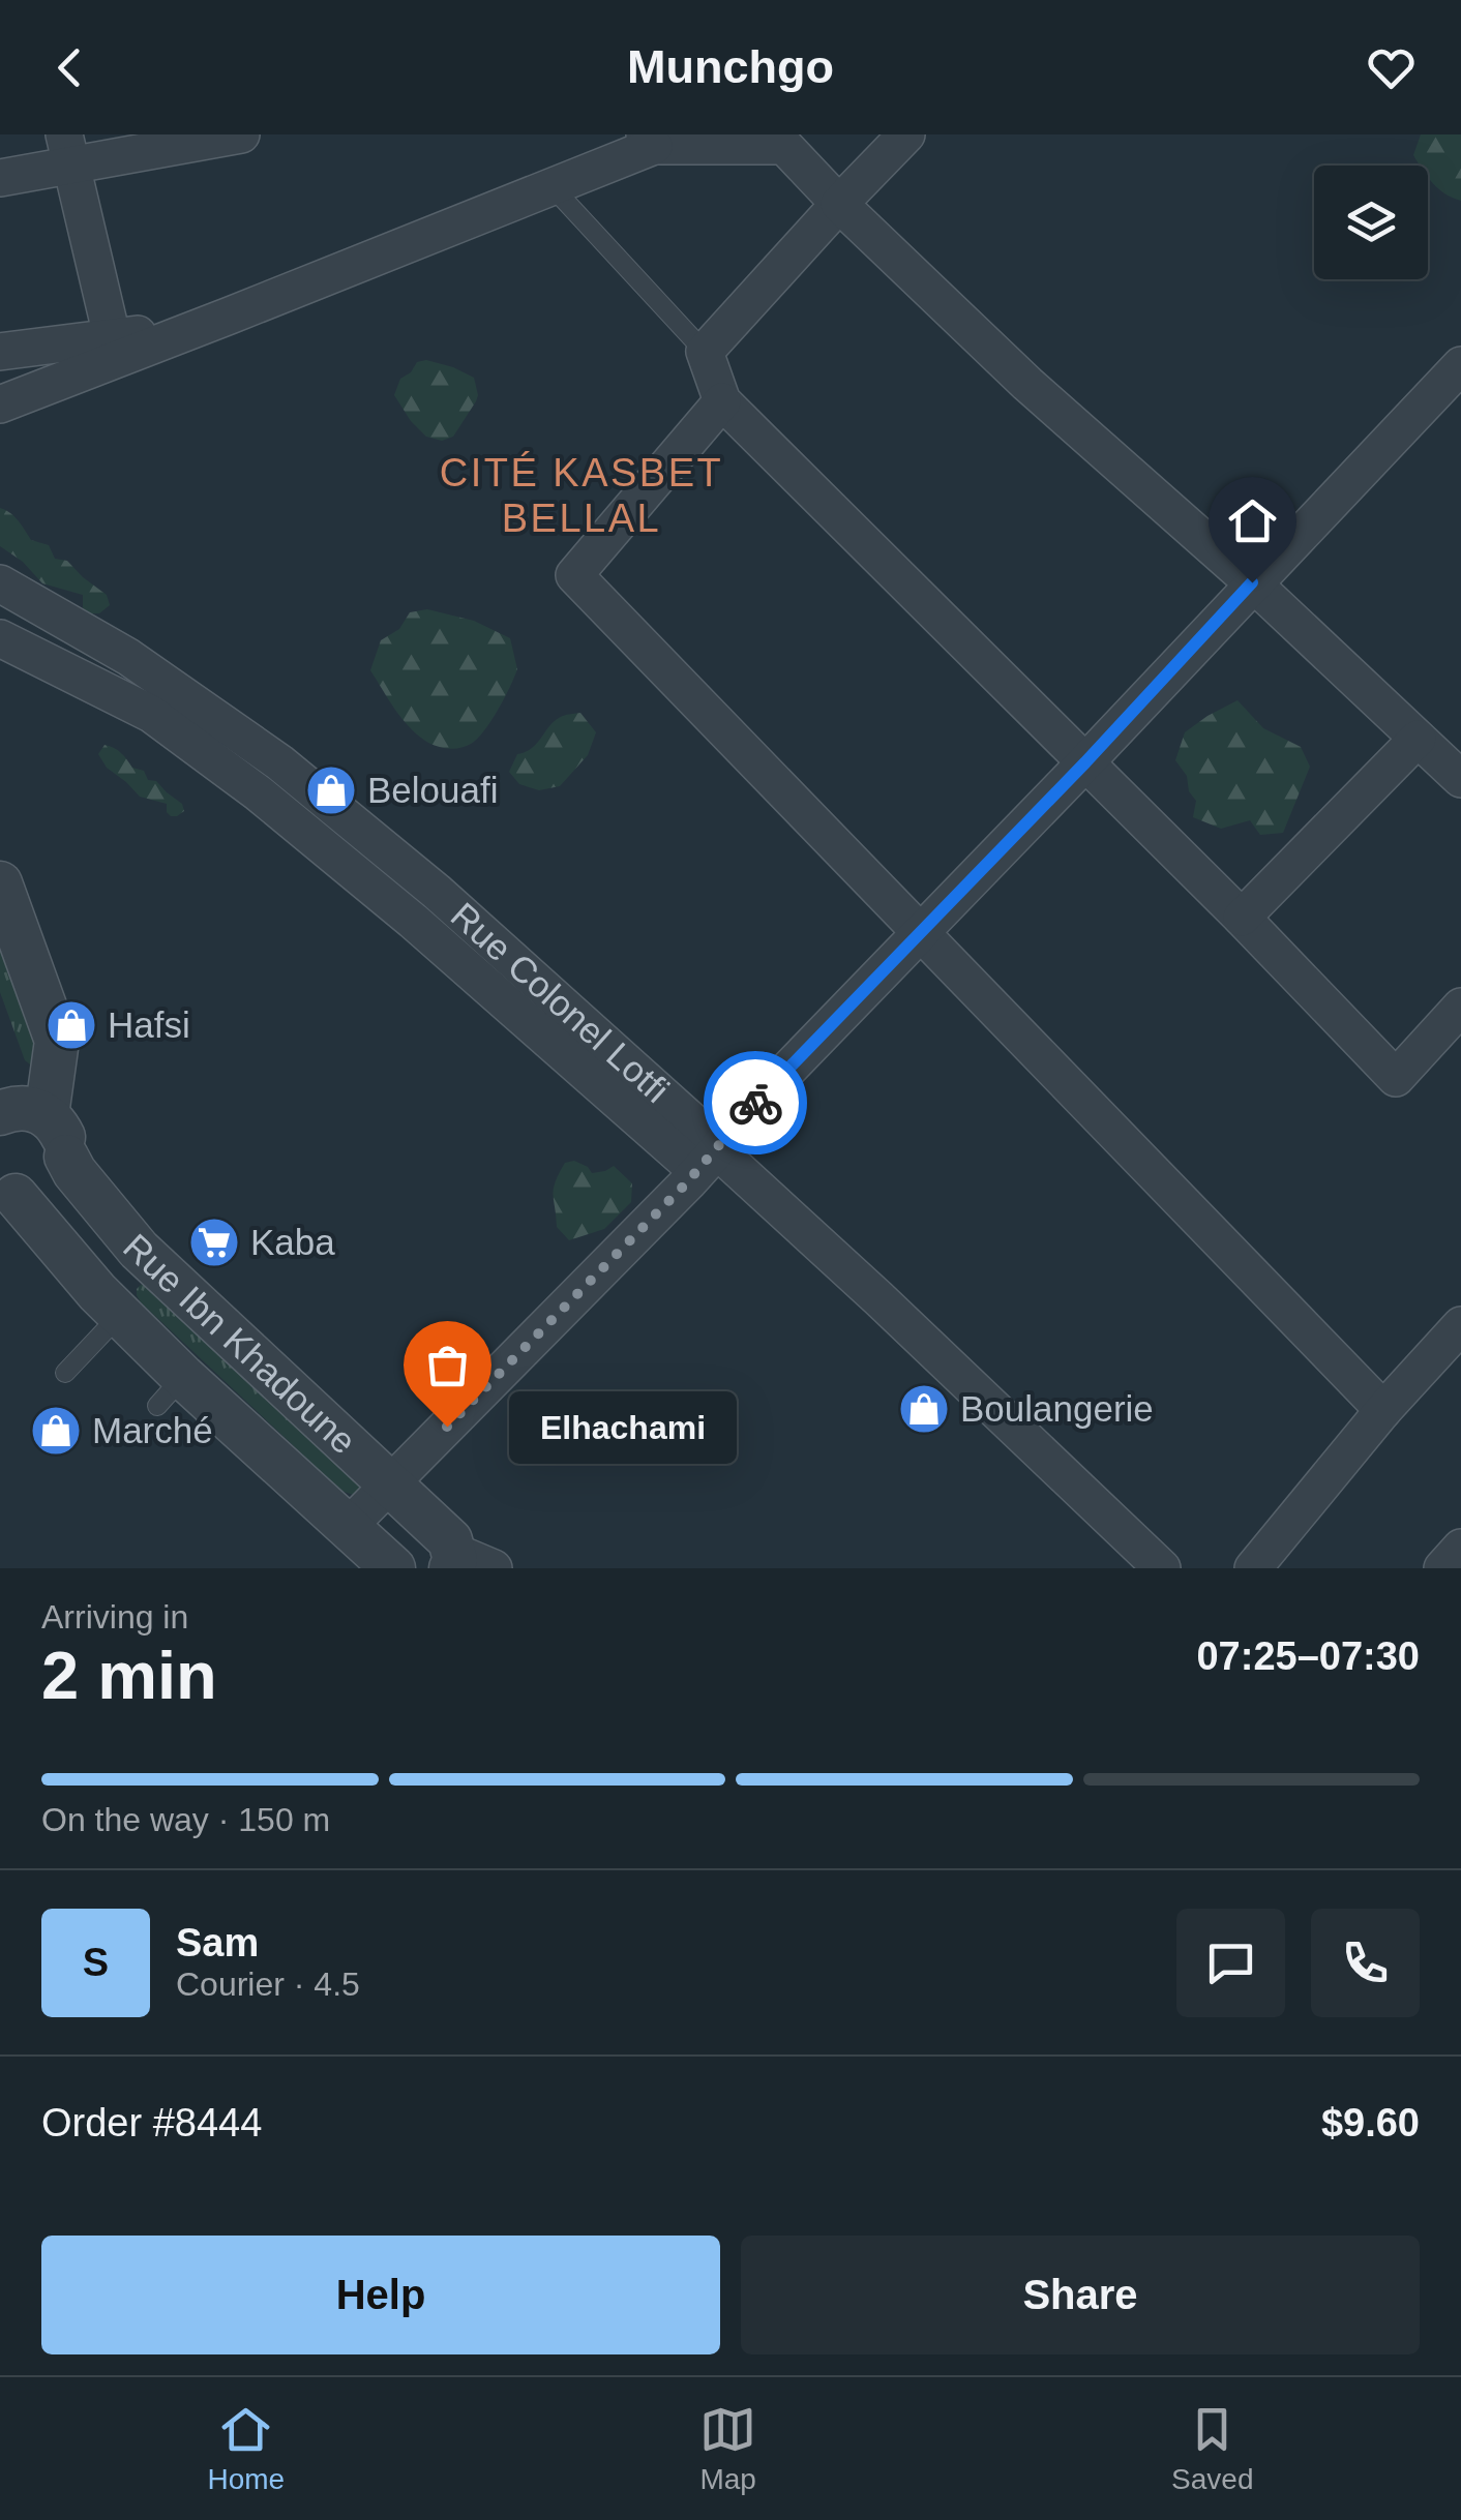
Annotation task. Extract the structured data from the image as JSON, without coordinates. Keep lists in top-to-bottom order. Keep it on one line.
{"streets":{"street":["Rue Colonel Lotfi","Rue Ibn Khadoune"]},"districts":["CITÉ KASBET BELLAL"],"places":{"shop":["Belouafi","Hafsi","Boulangerie","Marché"],"supermarket":["Kaba"],"other":["Elhachami"]},"page":{"header":"Munchgo","bubble":"Elhachami","heading":["2 min","Arriving in","07:25–07:30"],"panel":["Sam","Courier · 4.5","Order #8444","$9.60"],"bar":"On the way · 150 m","round":"S","buttons":["Help","Share"],"tabs":["Home","Map","Saved"]}}
